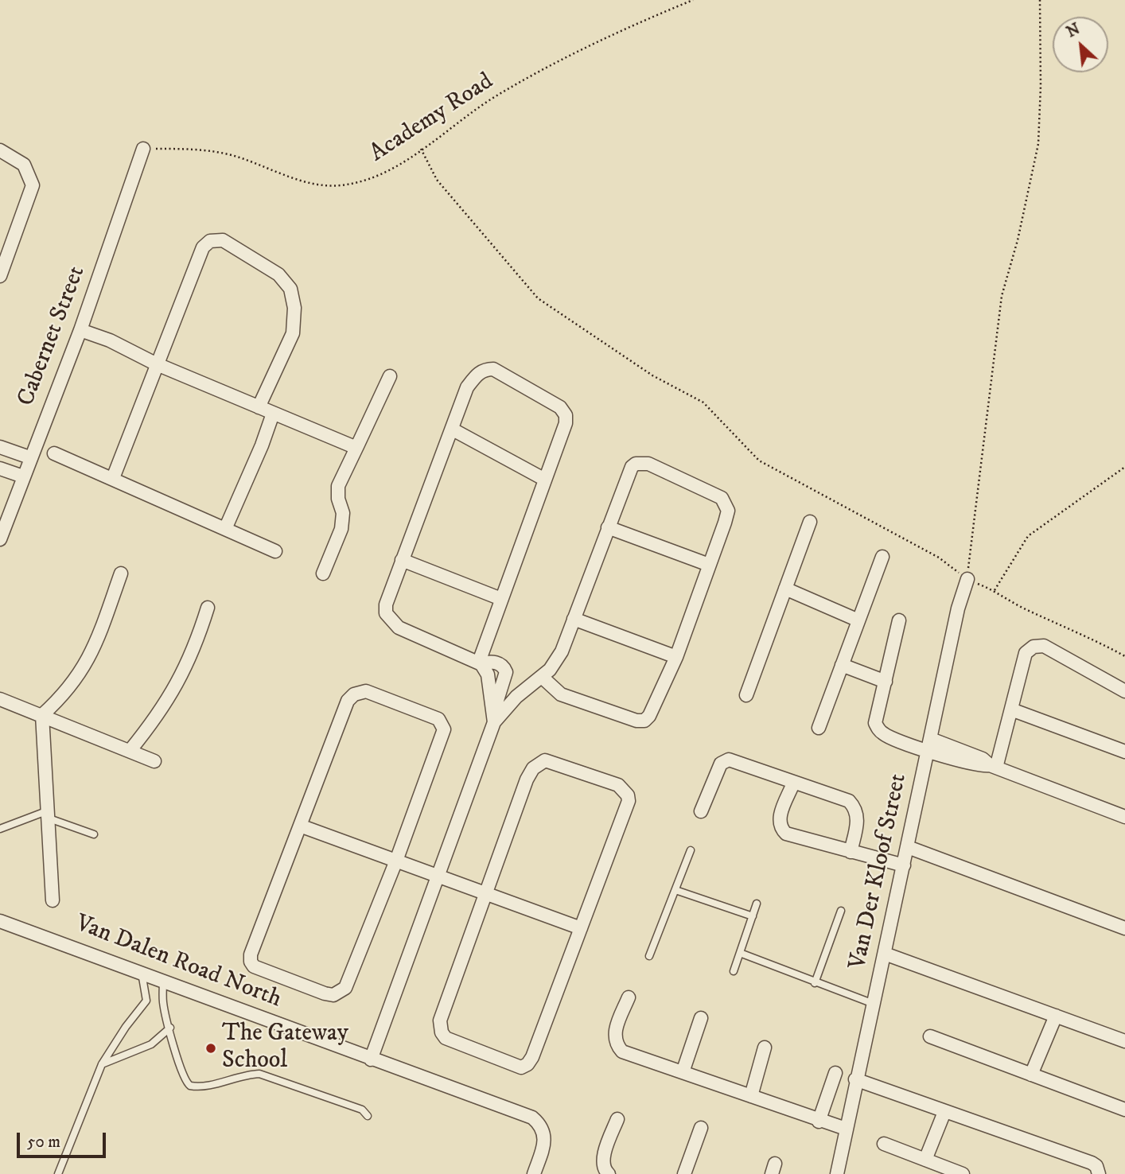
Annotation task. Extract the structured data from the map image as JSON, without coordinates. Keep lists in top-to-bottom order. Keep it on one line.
{"streets":{"street":["Cabernet Street","Van Der Kloof Street","Van Dalen Road North"],"path":["Academy Road"]},"crossings":[["Academy Road","Cabernet Street"]],"places":["The Gateway School"],"scale_bar":"50 m","north":"top left"}
